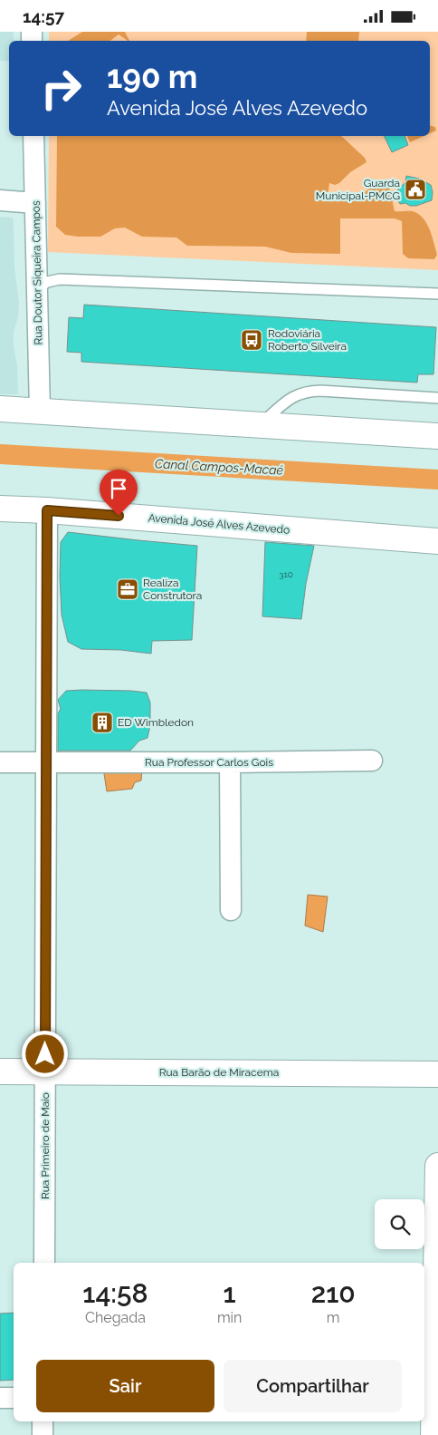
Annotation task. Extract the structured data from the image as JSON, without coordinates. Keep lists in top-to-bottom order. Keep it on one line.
{"streets":{"main road":["Avenida José Alves Azevedo","Rua Barão de Miracema"],"street":["Rua Doutor Siqueira Campos","Rua Professor Carlos Gois","Rua Primeiro de Maio"]},"crossings":[["Avenida José Alves Azevedo","Rua Primeiro de Maio"],["Rua Professor Carlos Gois","Rua Primeiro de Maio"],["Rua Barão de Miracema","Rua Primeiro de Maio"]],"water":["Canal Campos-Macaé"],"places":{"public building":["Guarda Municipal-PMCG"],"bus stop":["Rodoviária Roberto Silveira"],"office":["Realiza Construtora"],"building":["ED Wimbledon"]},"house_numbers":["310"],"page":{"status":"14:57","turn":["190 m","Avenida José Alves Azevedo"],"eta":["14:58","Chegada","1","min","210","m"],"buttons":["Sair","Compartilhar"]}}
